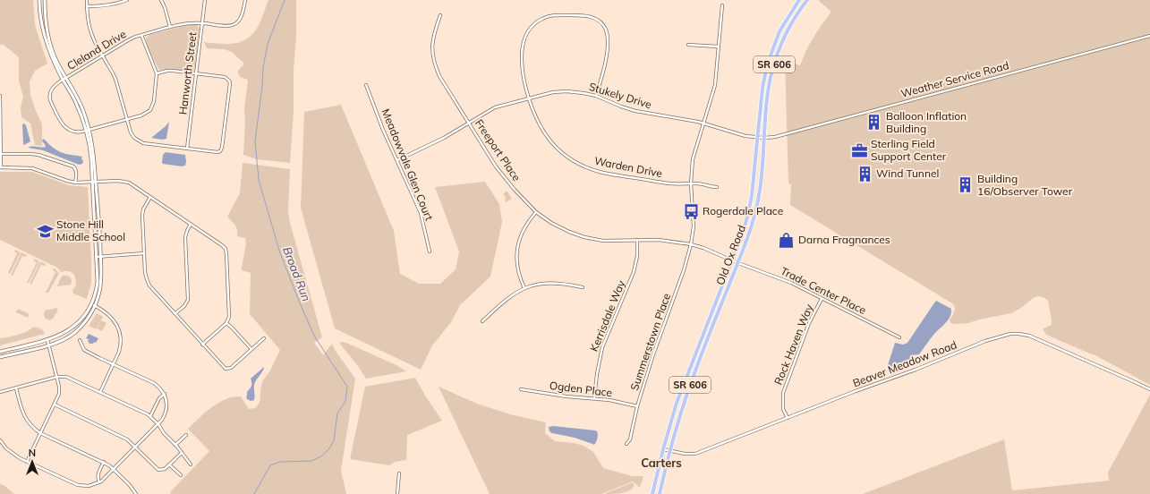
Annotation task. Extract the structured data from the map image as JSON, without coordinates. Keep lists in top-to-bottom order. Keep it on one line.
{"streets":{"main road":["SR 606","Old Ox Road"],"street":["Cleland Drive","Hanworth Street","Weather Service Road","Stukely Drive","Freeport Place","Meadowvale Glen Court","Warden Drive","Trade Center Place","Kerrisdale Way","Summerstown Place","Rock Haven Way","Beaver Meadow Road","Ogden Place"]},"crossings":[["Cleland Drive","Hanworth Street"],["Weather Service Road","Stukely Drive"],["Weather Service Road","Old Ox Road"],["Stukely Drive","Freeport Place"],["Stukely Drive","Meadowvale Glen Court"],["Stukely Drive","Warden Drive"],["Stukely Drive","Old Ox Road"],["Freeport Place","Old Ox Road"],["Freeport Place","Trade Center Place"],["Freeport Place","Kerrisdale Way"],["Freeport Place","Summerstown Place"],["Old Ox Road","Trade Center Place"],["Old Ox Road","Beaver Meadow Road"],["Trade Center Place","Rock Haven Way"],["Kerrisdale Way","Ogden Place"],["Summerstown Place","Ogden Place"],["Rock Haven Way","Beaver Meadow Road"]],"districts":["Carters"],"water":["Broad Run"],"places":{"building":["Balloon Inflation Building","Wind Tunnel","Building 16/Observer Tower"],"office":["Sterling Field Support Center"],"bus stop":["Rogerdale Place"],"school or university":["Stone Hill Middle School"],"shop":["Darna Fragnances"]},"north":"top"}
